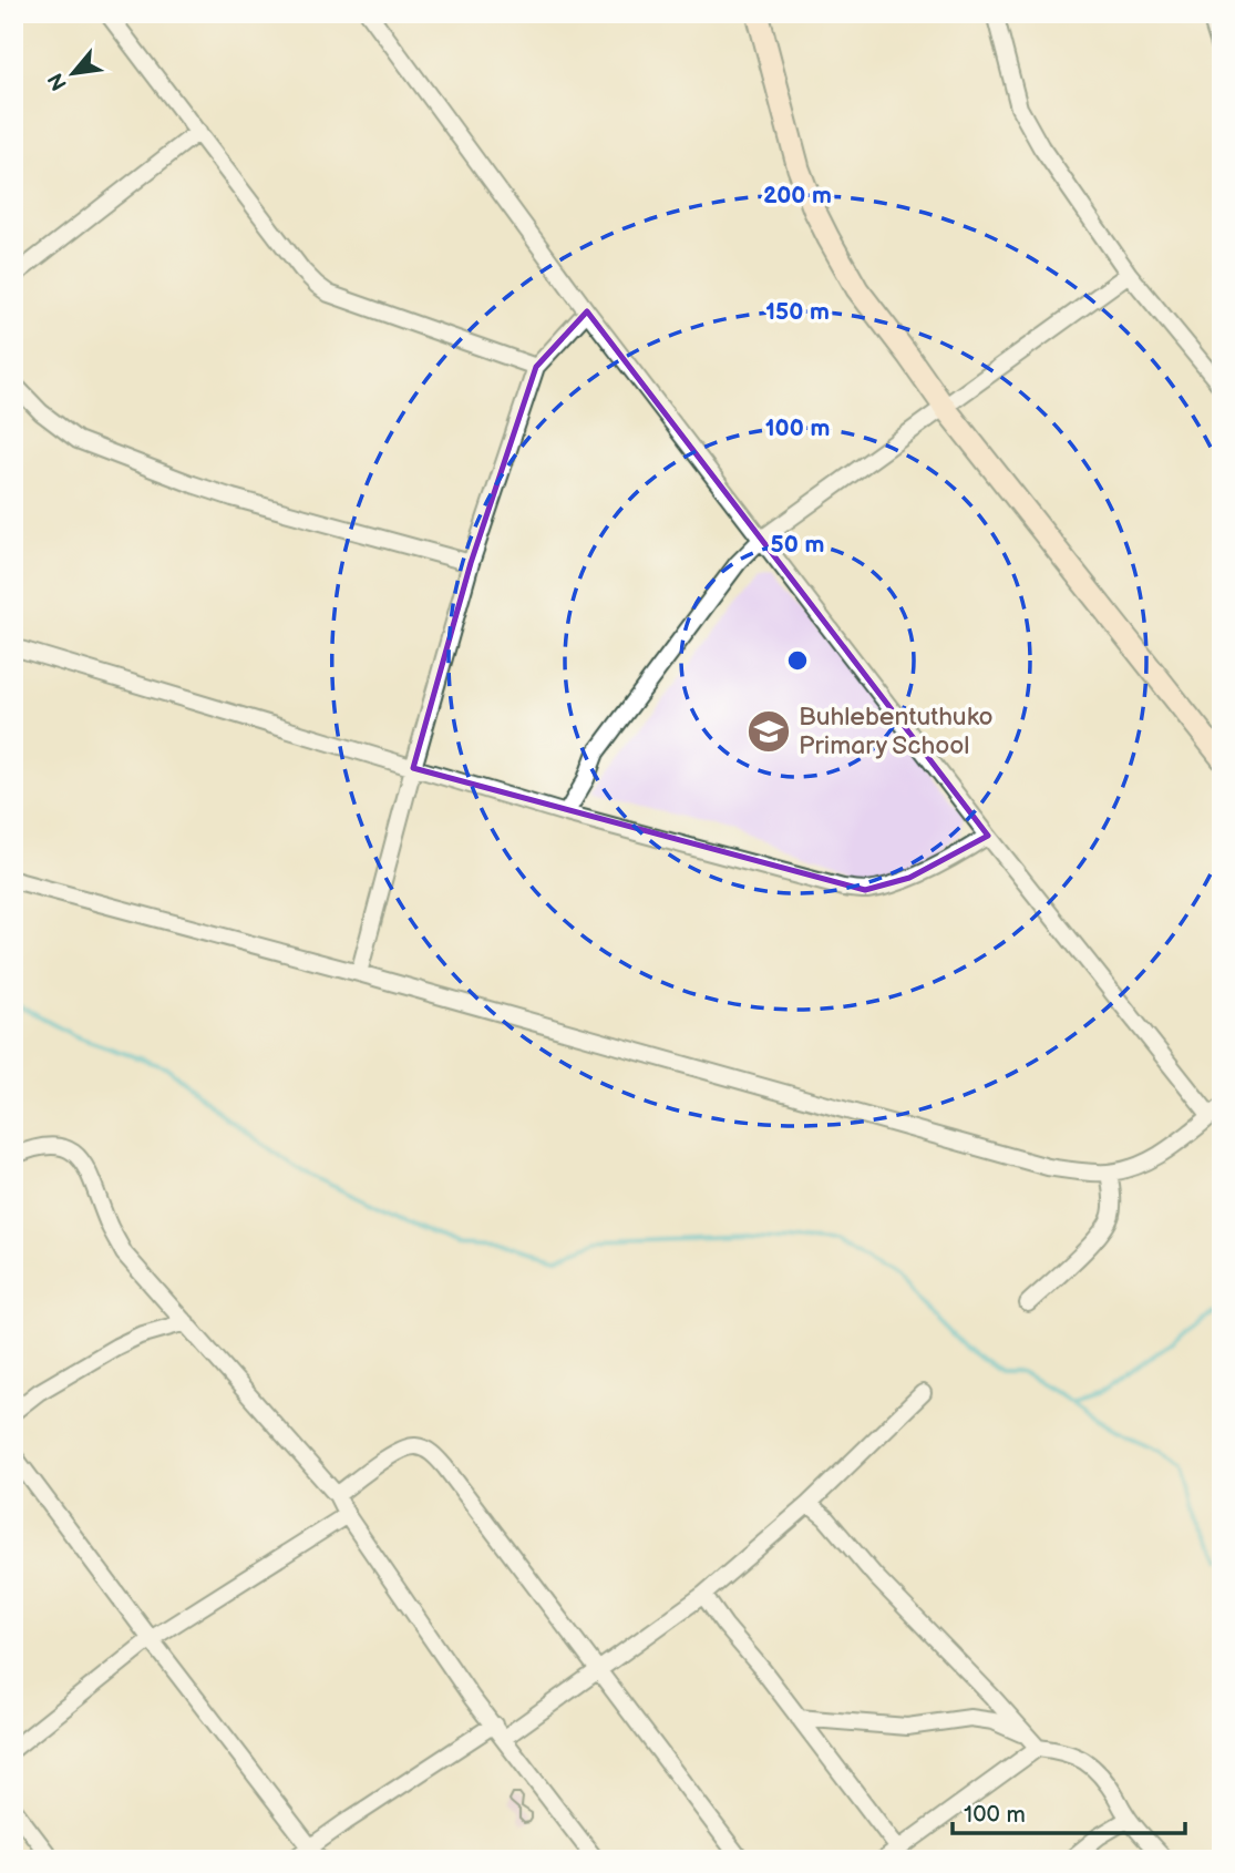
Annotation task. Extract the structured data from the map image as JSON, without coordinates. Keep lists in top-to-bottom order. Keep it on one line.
{"places":{"school or university":["Buhlebentuthuko Primary School"]},"scale_bar":"100 m","north":"bottom left","rings":["200 m","150 m","100 m","50 m"]}
